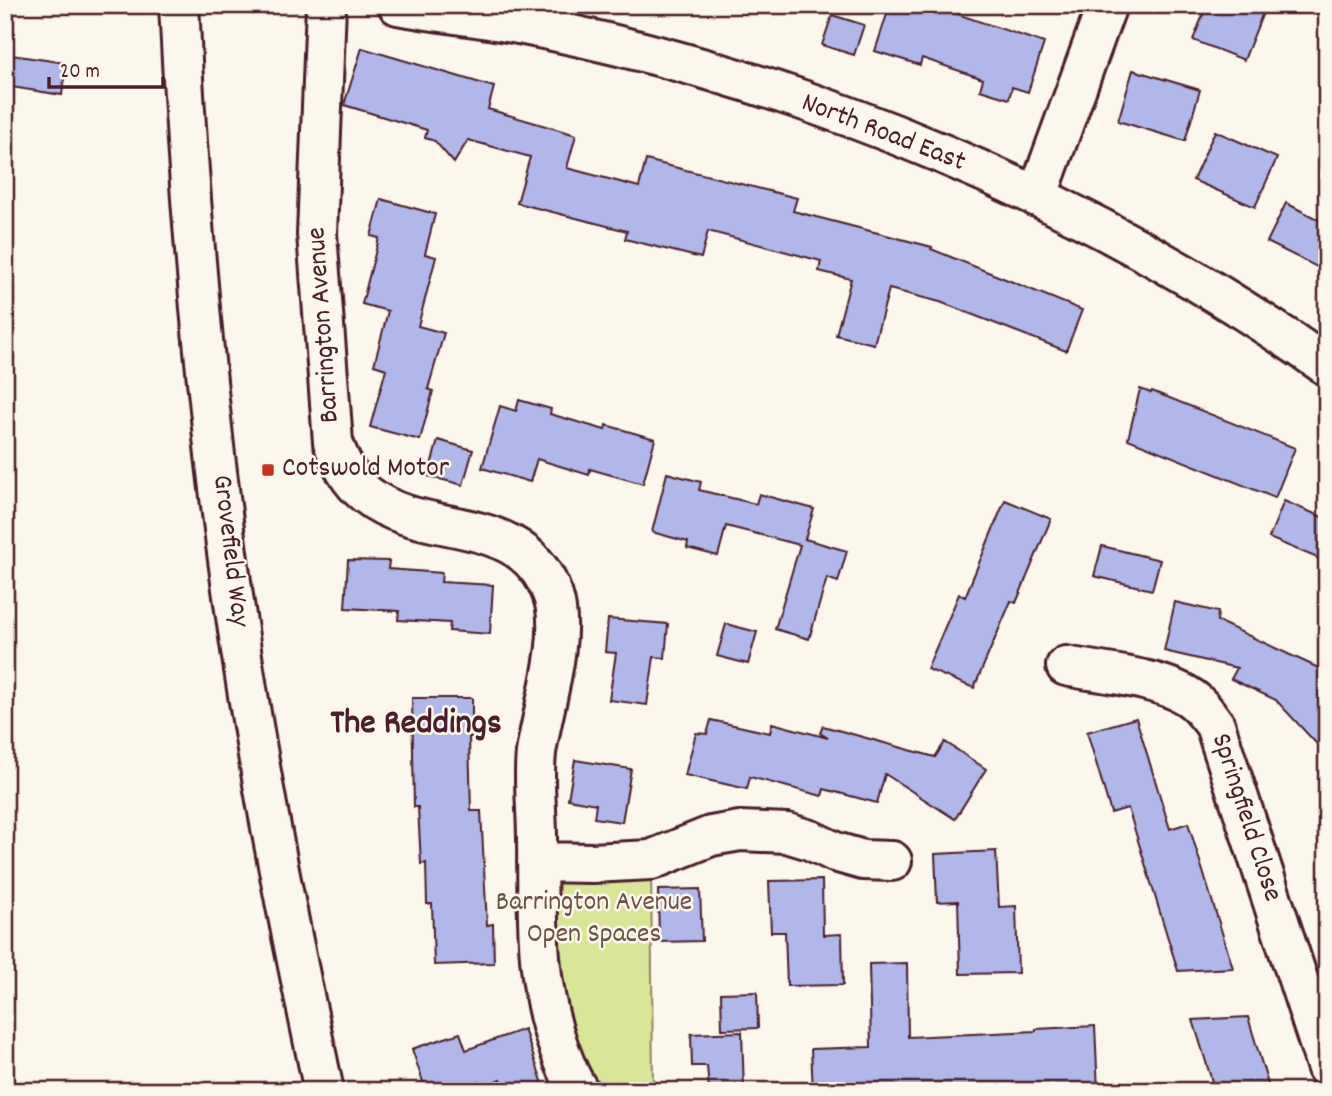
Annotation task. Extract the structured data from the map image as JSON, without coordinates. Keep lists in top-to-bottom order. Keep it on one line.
{"streets":{"street":["North Road East","Barrington Avenue","Grovefield Way","Springfield Close"]},"districts":["The Reddings"],"parks":["Barrington Avenue Open Spaces"],"places":{"transit":["Cotswold Motor"]},"scale_bar":"20 m"}
